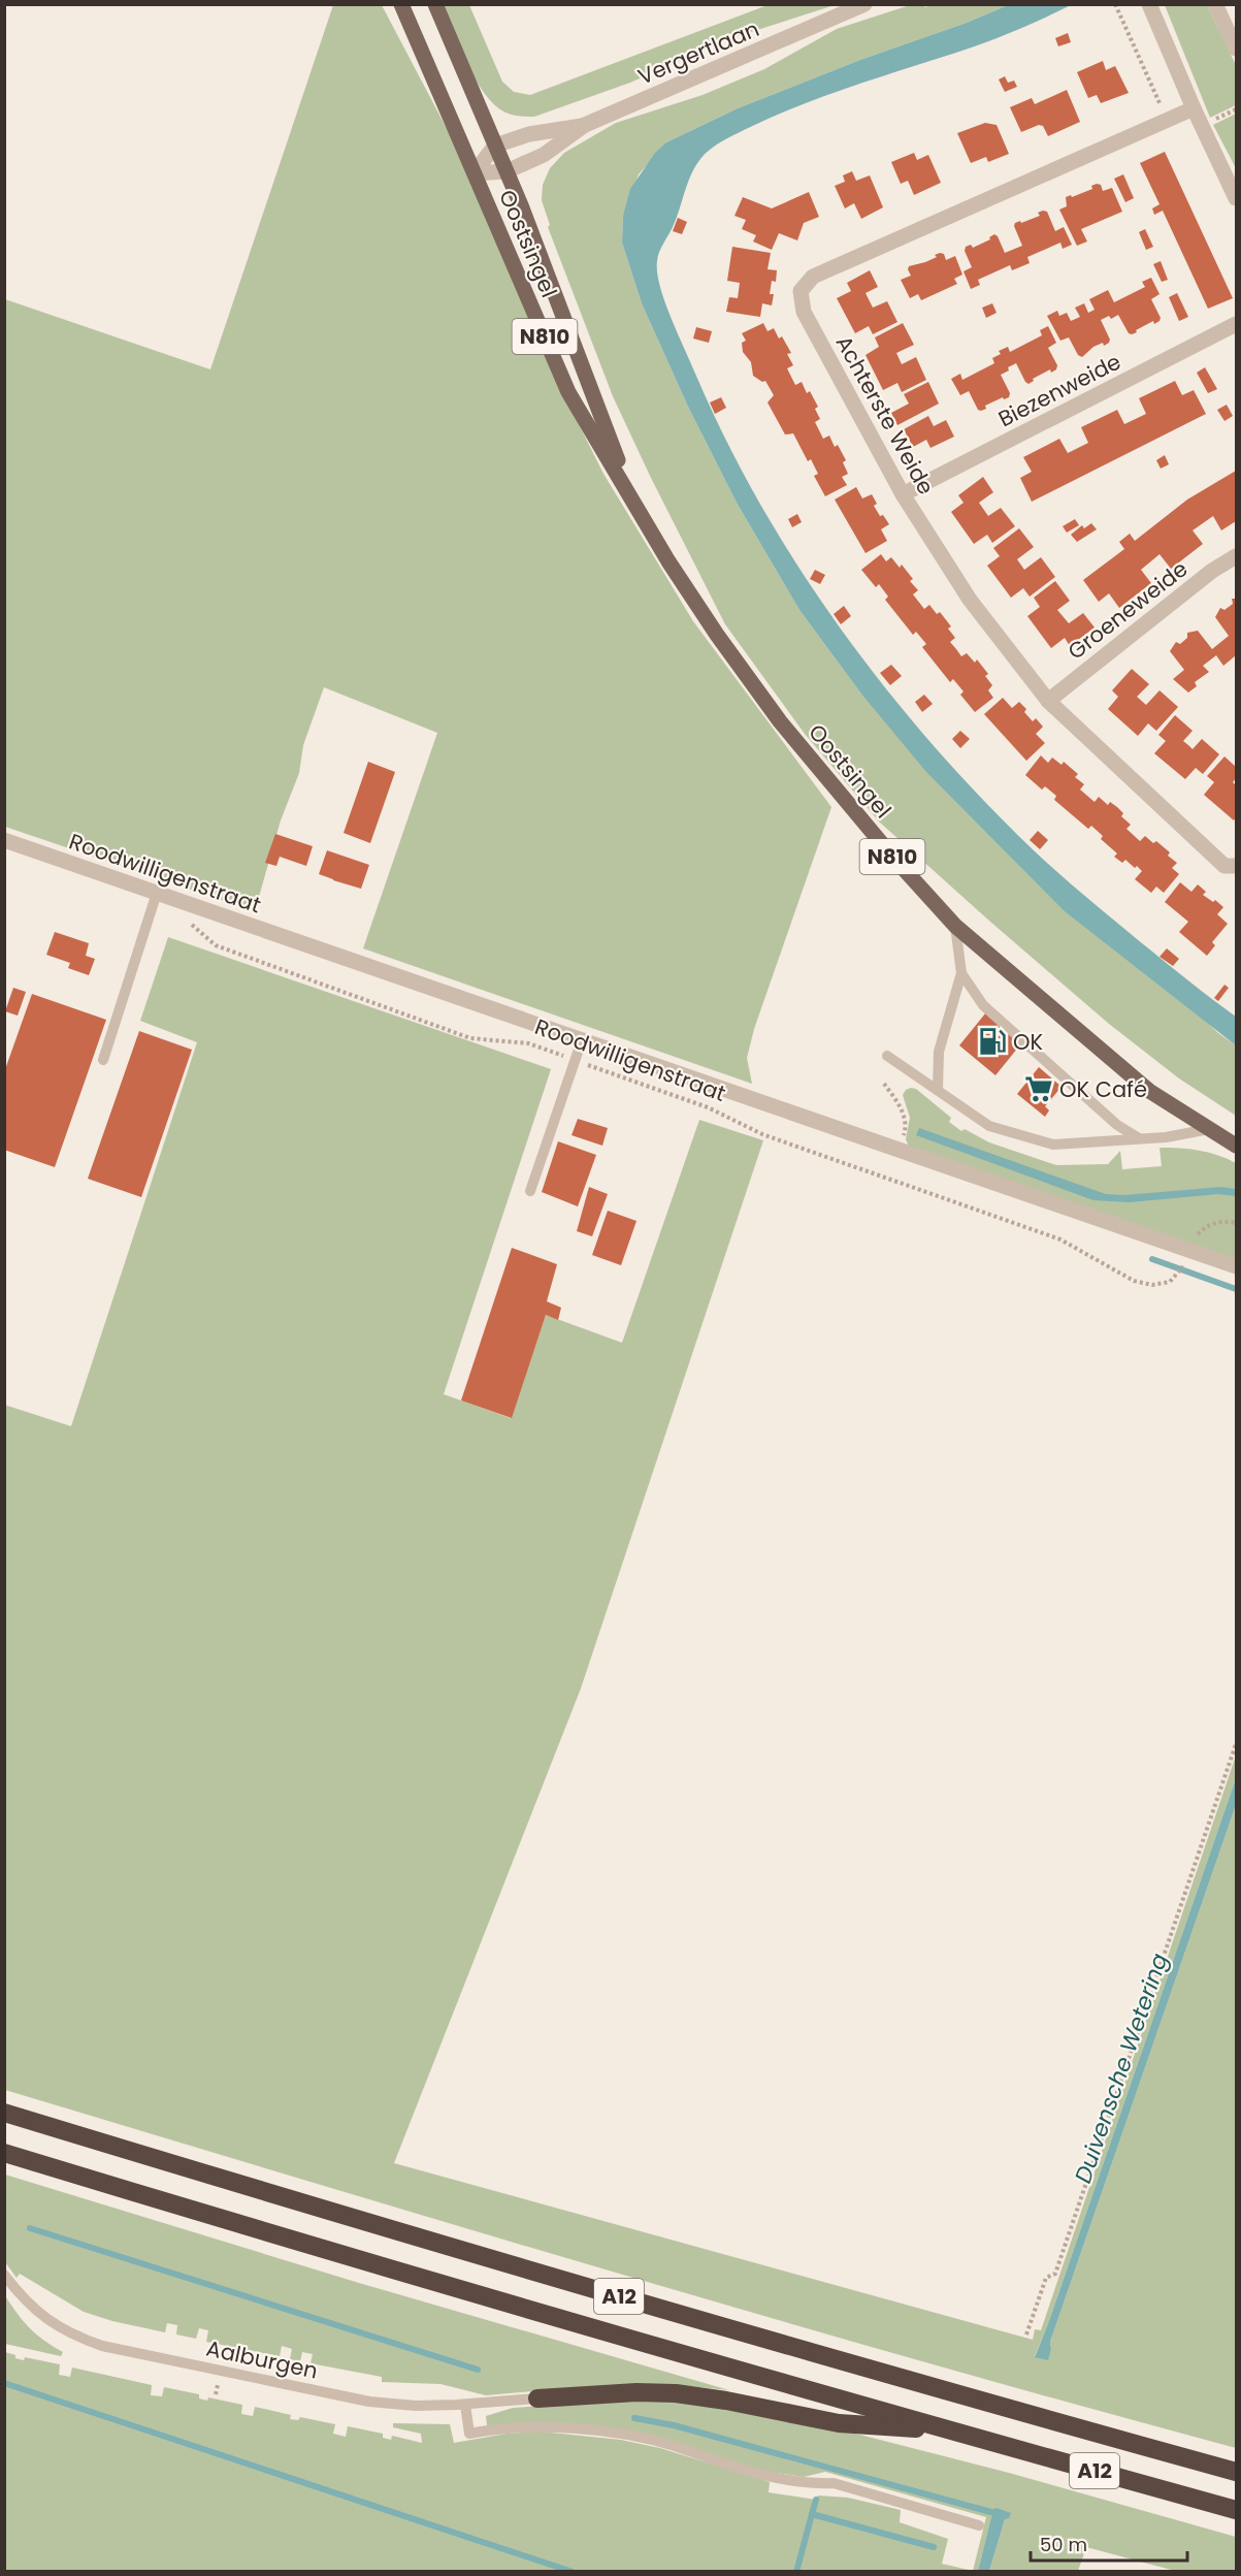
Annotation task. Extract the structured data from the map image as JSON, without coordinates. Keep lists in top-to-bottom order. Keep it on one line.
{"streets":{"highway":["A12"],"main road":["Oostsingel","N810"],"street":["Vergertlaan","Biezenweide","Achterste Weide","Groeneweide","Roodwilligenstraat"],"lane":["Aalburgen"]},"crossings":[["Vergertlaan","Oostsingel"],["Biezenweide","Achterste Weide"],["Achterste Weide","Groeneweide"],["A12","Aalburgen"]],"water":["Duivensche Wetering"],"places":{"fuel station":["OK"],"supermarket":["OK Café"]},"scale_bar":"50 m"}
